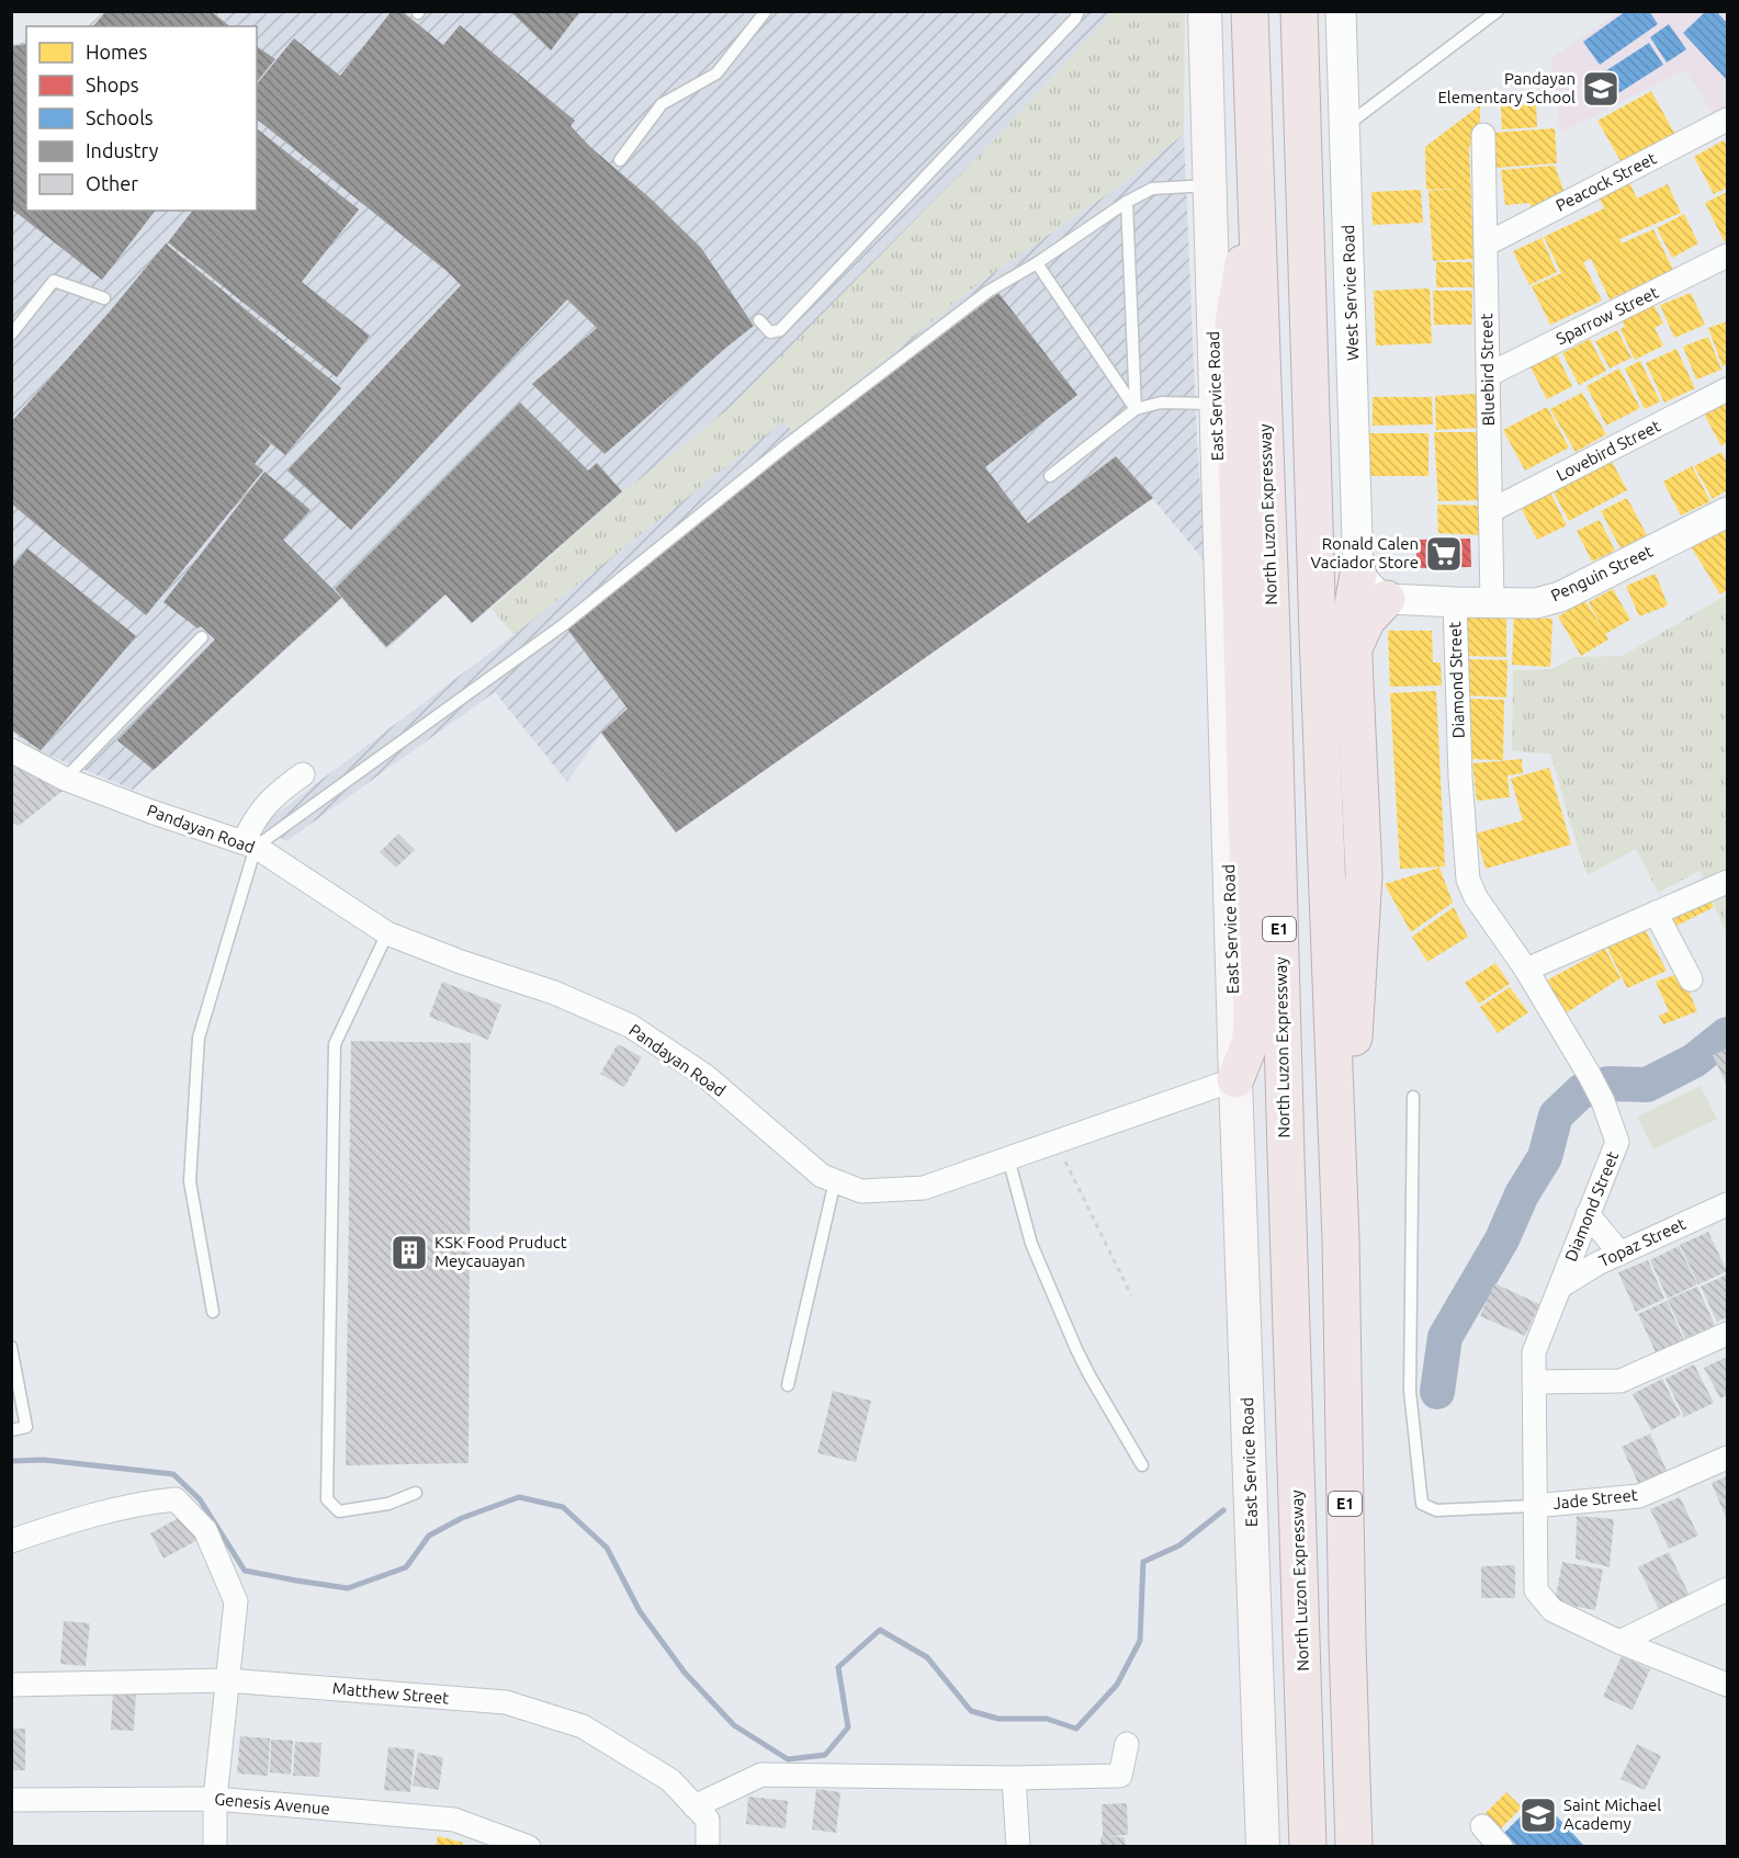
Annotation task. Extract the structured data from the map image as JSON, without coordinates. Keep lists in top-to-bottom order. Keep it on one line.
{"streets":{"highway":["North Luzon Expressway","E1"],"main road":["East Service Road"],"street":["Peacock Street","West Service Road","Sparrow Street","Bluebird Street","Lovebird Street","Penguin Street","Diamond Street","Pandayan Road","Topaz Street","Jade Street","Matthew Street","Genesis Avenue"]},"crossings":[["Peacock Street","Bluebird Street"],["Sparrow Street","Bluebird Street"],["Bluebird Street","Lovebird Street"],["Bluebird Street","Penguin Street"],["East Service Road","Pandayan Road"],["Penguin Street","Diamond Street"],["Diamond Street","Topaz Street"],["Diamond Street","Jade Street"]],"places":{"school or university":["Pandayan Elementary School","Saint Michael Academy"],"supermarket":["Ronald Calen Vaciador Store"],"building":["KSK Food Pruduct Meycauayan"]},"legend":["Homes","Shops","Schools","Industry","Other"]}
